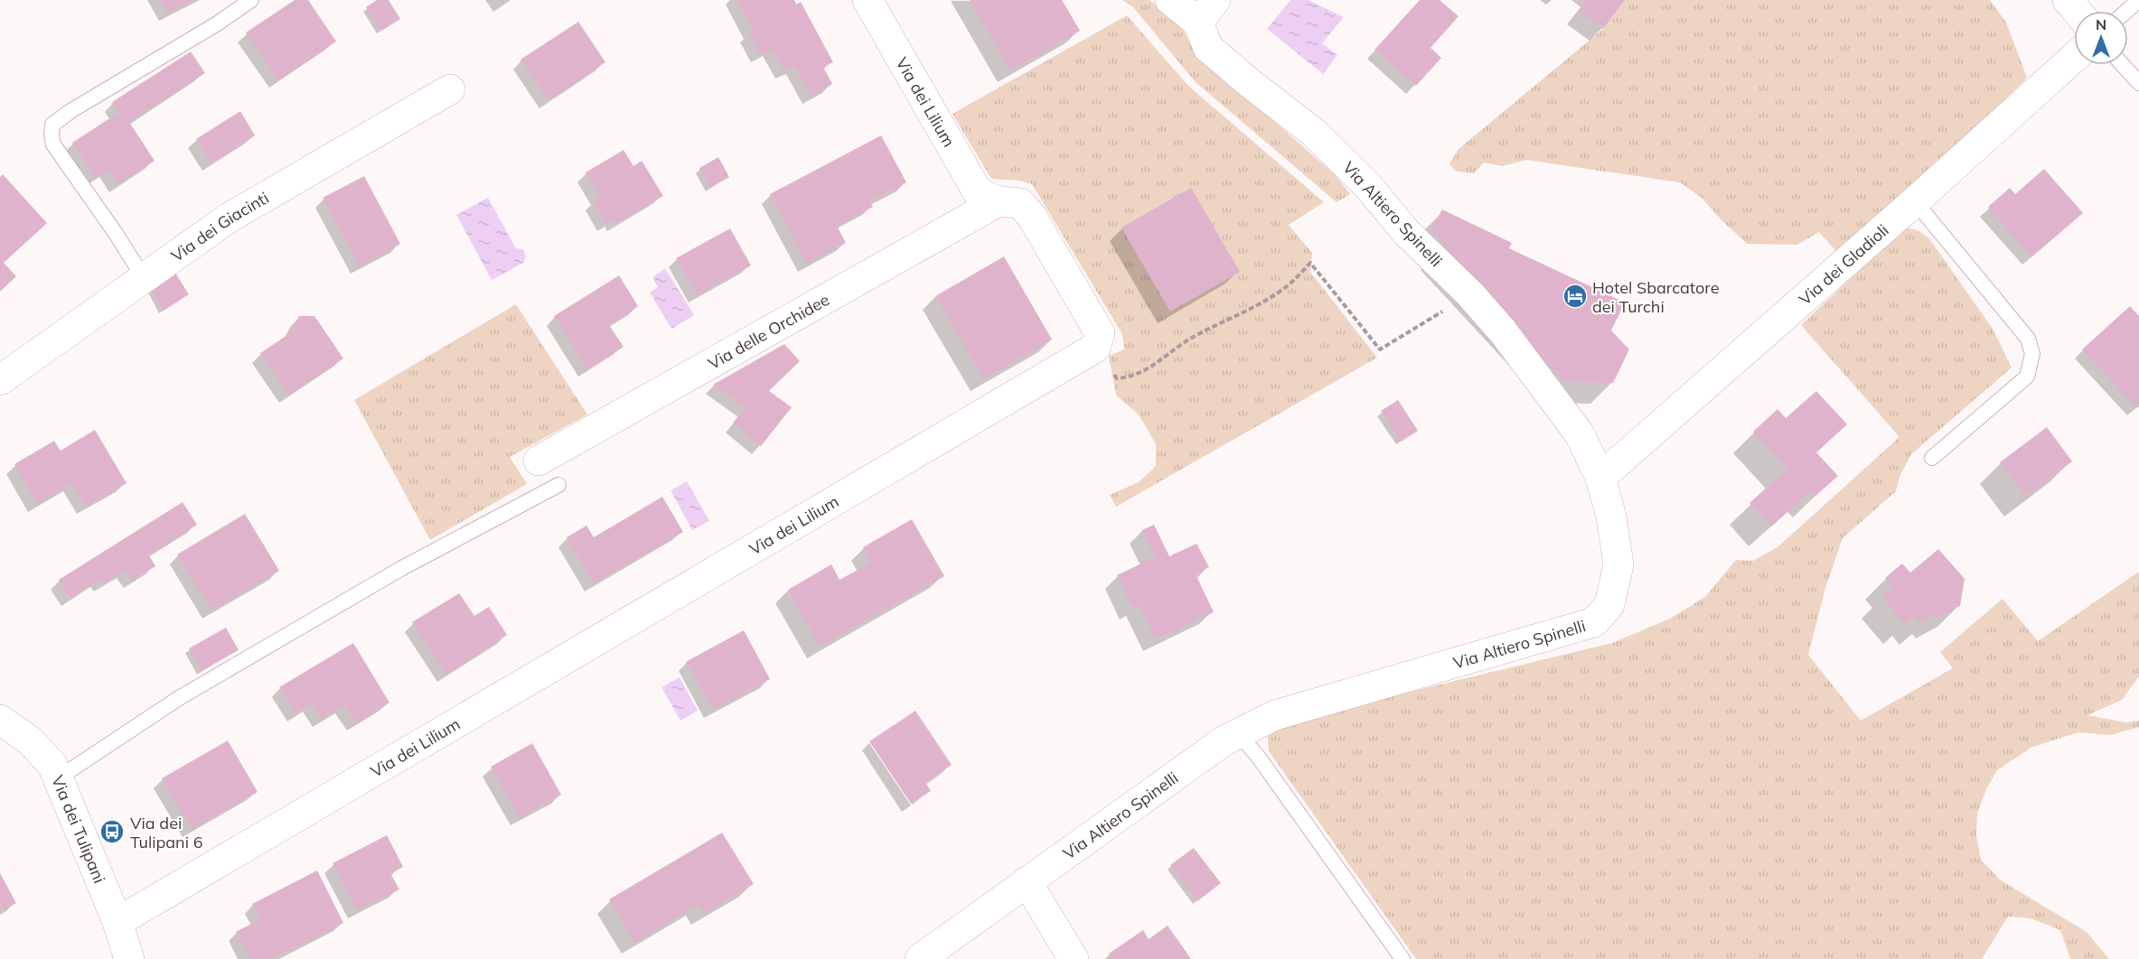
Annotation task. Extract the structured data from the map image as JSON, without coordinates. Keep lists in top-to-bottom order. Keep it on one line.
{"streets":{"street":["Via dei Lilium","Via Altiero Spinelli","Via dei Giacinti","Via dei Gladioli","Via delle Orchidee","Via dei Tulipani"]},"crossings":[["Via dei Lilium","Via delle Orchidee"],["Via dei Lilium","Via dei Tulipani"],["Via Altiero Spinelli","Via dei Gladioli"]],"places":{"hotel":["Hotel Sbarcatore dei Turchi"],"bus stop":["Via dei Tulipani 6"]},"north":"top"}
